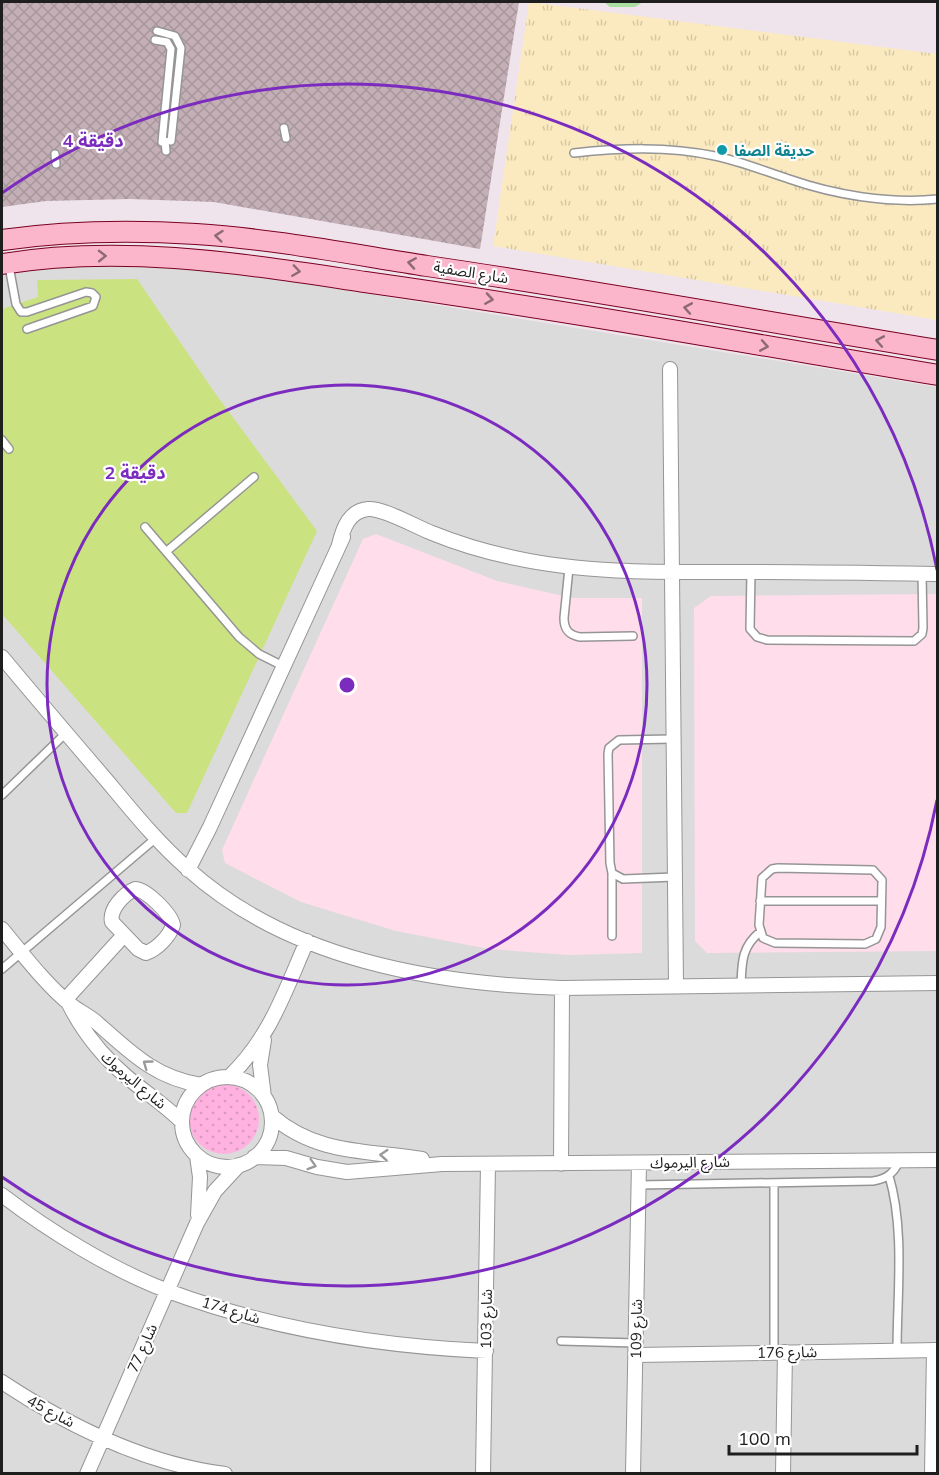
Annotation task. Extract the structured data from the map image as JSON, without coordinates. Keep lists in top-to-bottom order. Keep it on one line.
{"streets":{"main road":["شارع الصفية"],"street":["شارع اليرموك","شارع 174","شارع 103","شارع 109","شارع 77","شارع 176","شارع 45"]},"crossings":[["شارع اليرموك","شارع 103"],["شارع اليرموك","شارع 109"],["شارع اليرموك","شارع 77"],["شارع 174","شارع 103"],["شارع 174","شارع 77"],["شارع 109","شارع 176"],["شارع 77","شارع 45"]],"places":["حديقة الصفا"],"scale_bar":"100 m","rings":["4 دقيقة","2 دقيقة"]}
